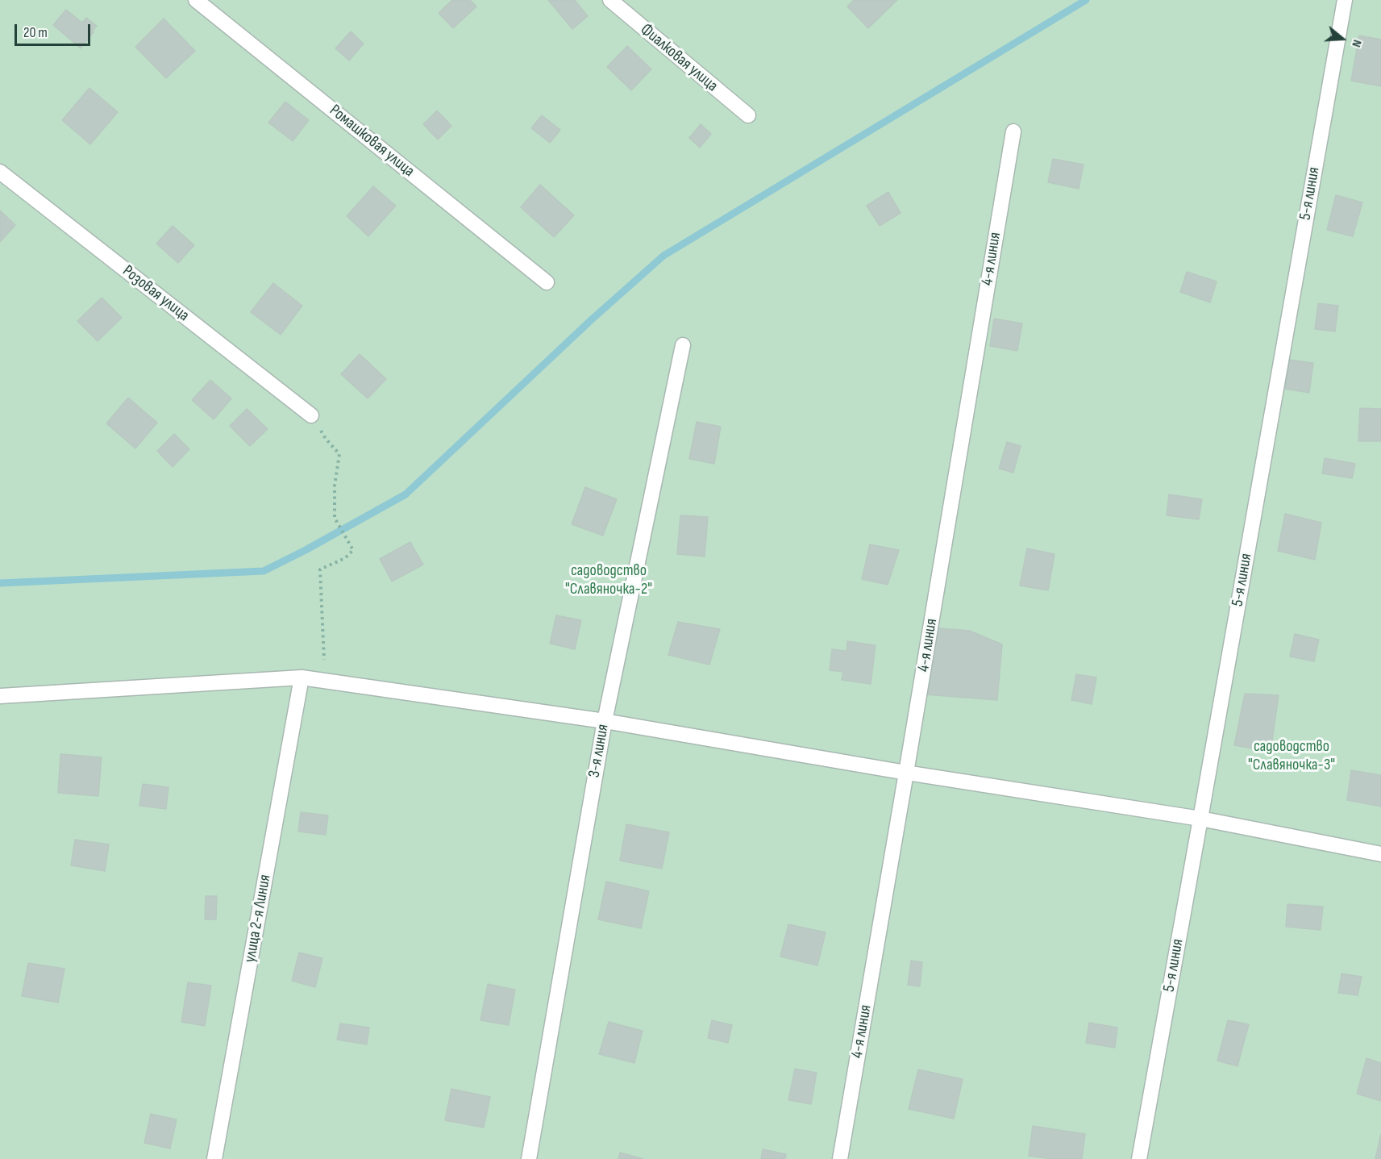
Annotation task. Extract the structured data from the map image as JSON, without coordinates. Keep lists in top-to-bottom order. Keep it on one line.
{"streets":{"street":["Фиалковая улица","Ромашковая улица","5-я линия","4-я линия","Розовая улица","3-я линия","улица 2-я Линия"]},"parks":["садоводство \"Славяночка-2\"","садоводство \"Славяночка-3\""],"scale_bar":"20 m","north":"right"}
